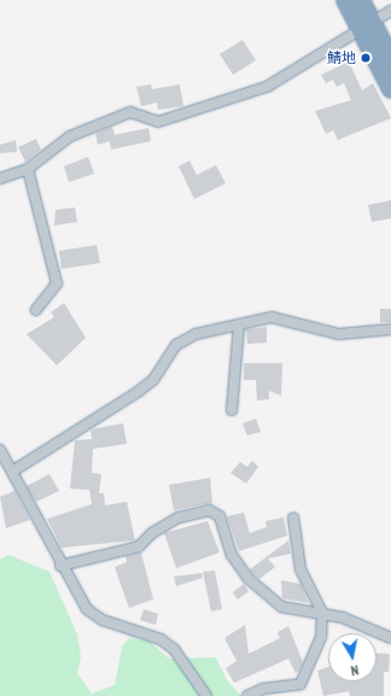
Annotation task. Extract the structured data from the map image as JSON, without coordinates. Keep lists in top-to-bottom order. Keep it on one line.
{"places":["鯖地"],"north":"bottom"}
